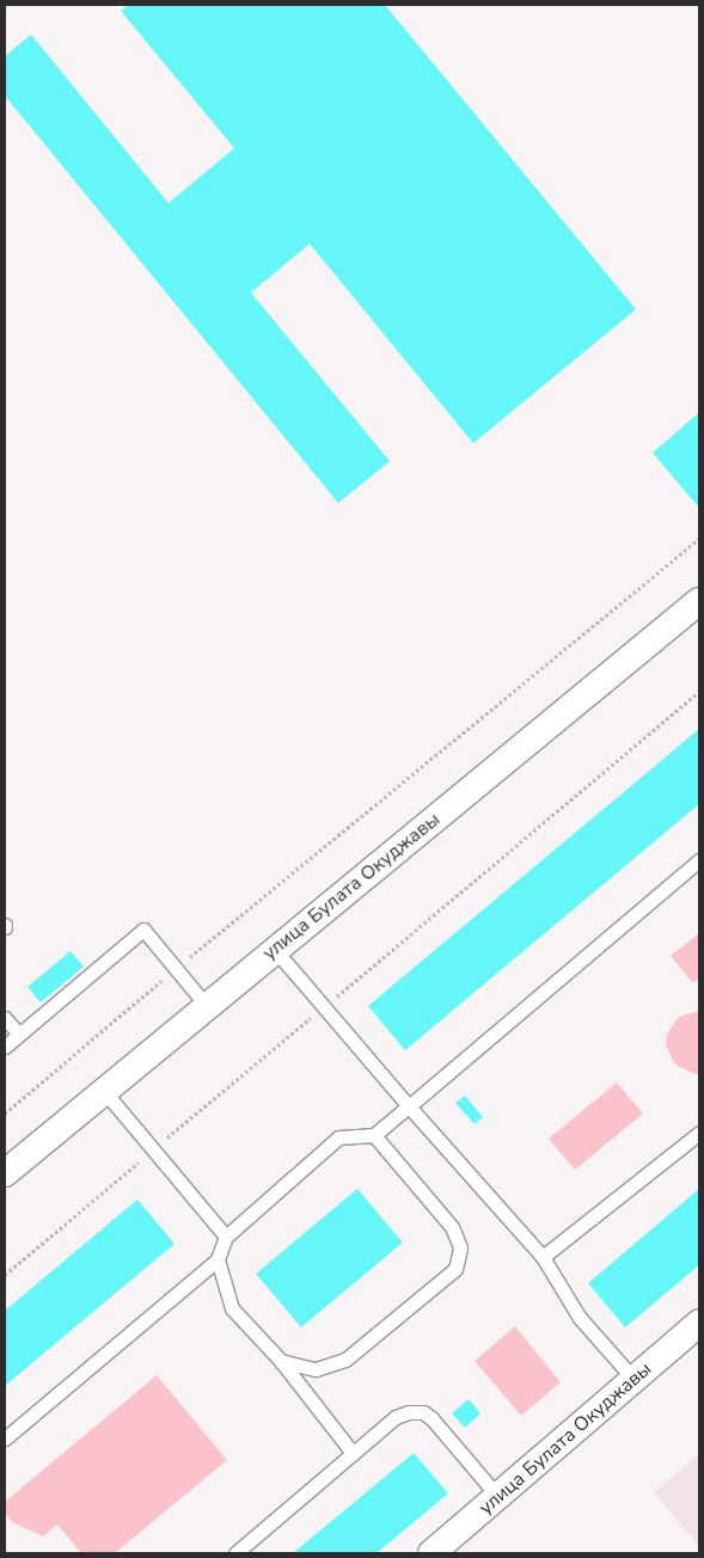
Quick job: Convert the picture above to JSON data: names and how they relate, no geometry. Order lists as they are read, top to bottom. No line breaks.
{"streets":{"street":["улица Булата Окуджавы"]}}
